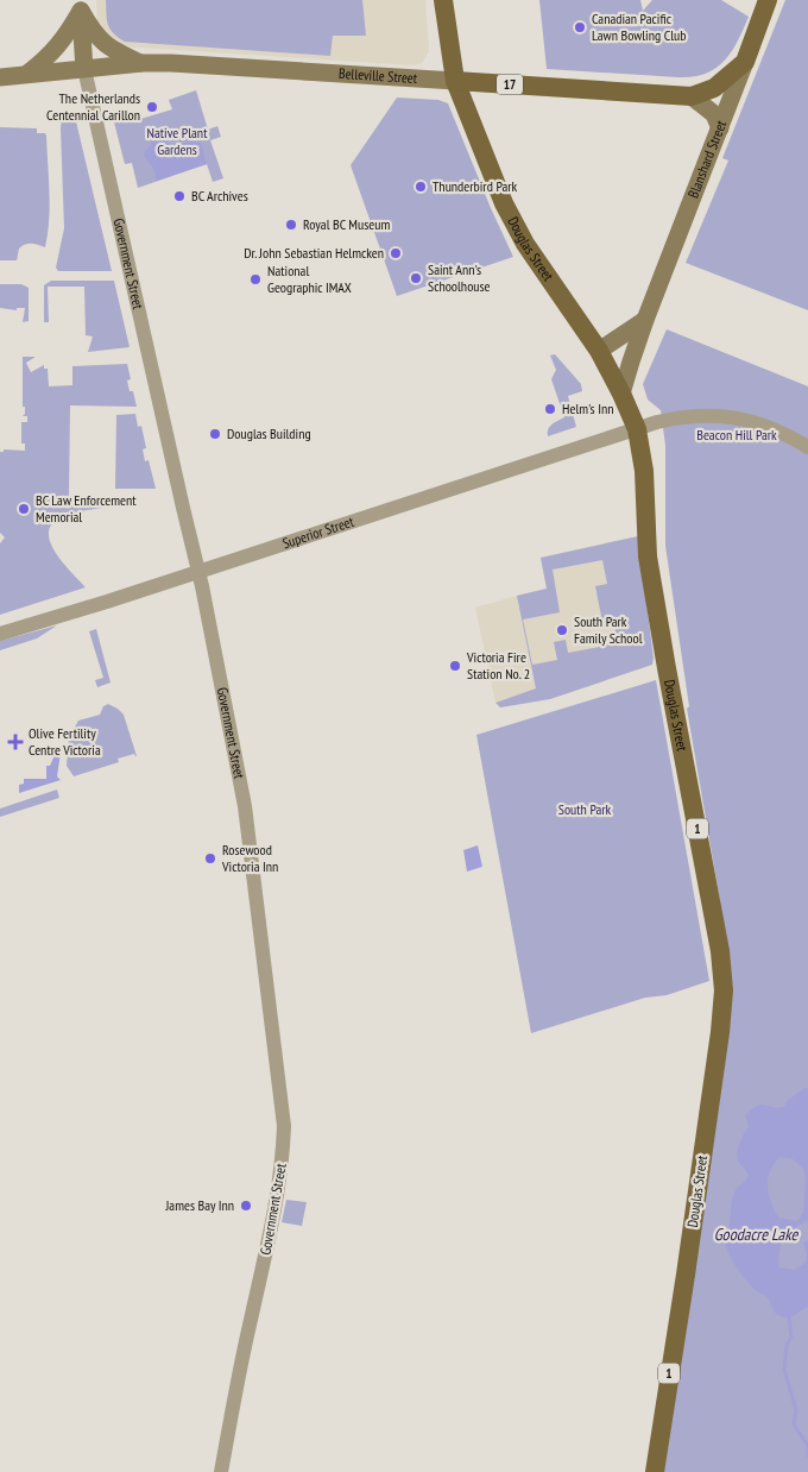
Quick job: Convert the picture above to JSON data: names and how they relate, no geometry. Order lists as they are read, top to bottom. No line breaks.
{"streets":{"main road":["Belleville Street","17","Blanshard Street","Douglas Street","Government Street","1"],"street":["Superior Street"]},"crossings":[["Belleville Street","Blanshard Street"],["Belleville Street","Douglas Street"],["Belleville Street","Government Street"],["Blanshard Street","Douglas Street"],["Douglas Street","Superior Street"],["Government Street","Superior Street"]],"water":["Goodacre Lake"],"parks":["Native Plant Gardens","Beacon Hill Park","South Park"],"places":{"other":["Canadian Pacific Lawn Bowling Club","The Netherlands Centennial Carillon","Thunderbird Park","BC Archives","Royal BC Museum","Dr. John Sebastian Helmcken","Saint Ann's Schoolhouse","National Geographic IMAX","Helm's Inn","Douglas Building","BC Law Enforcement Memorial","South Park Family School","Victoria Fire Station No. 2","Rosewood Victoria Inn","James Bay Inn"],"health":["Olive Fertility Centre Victoria"]}}
